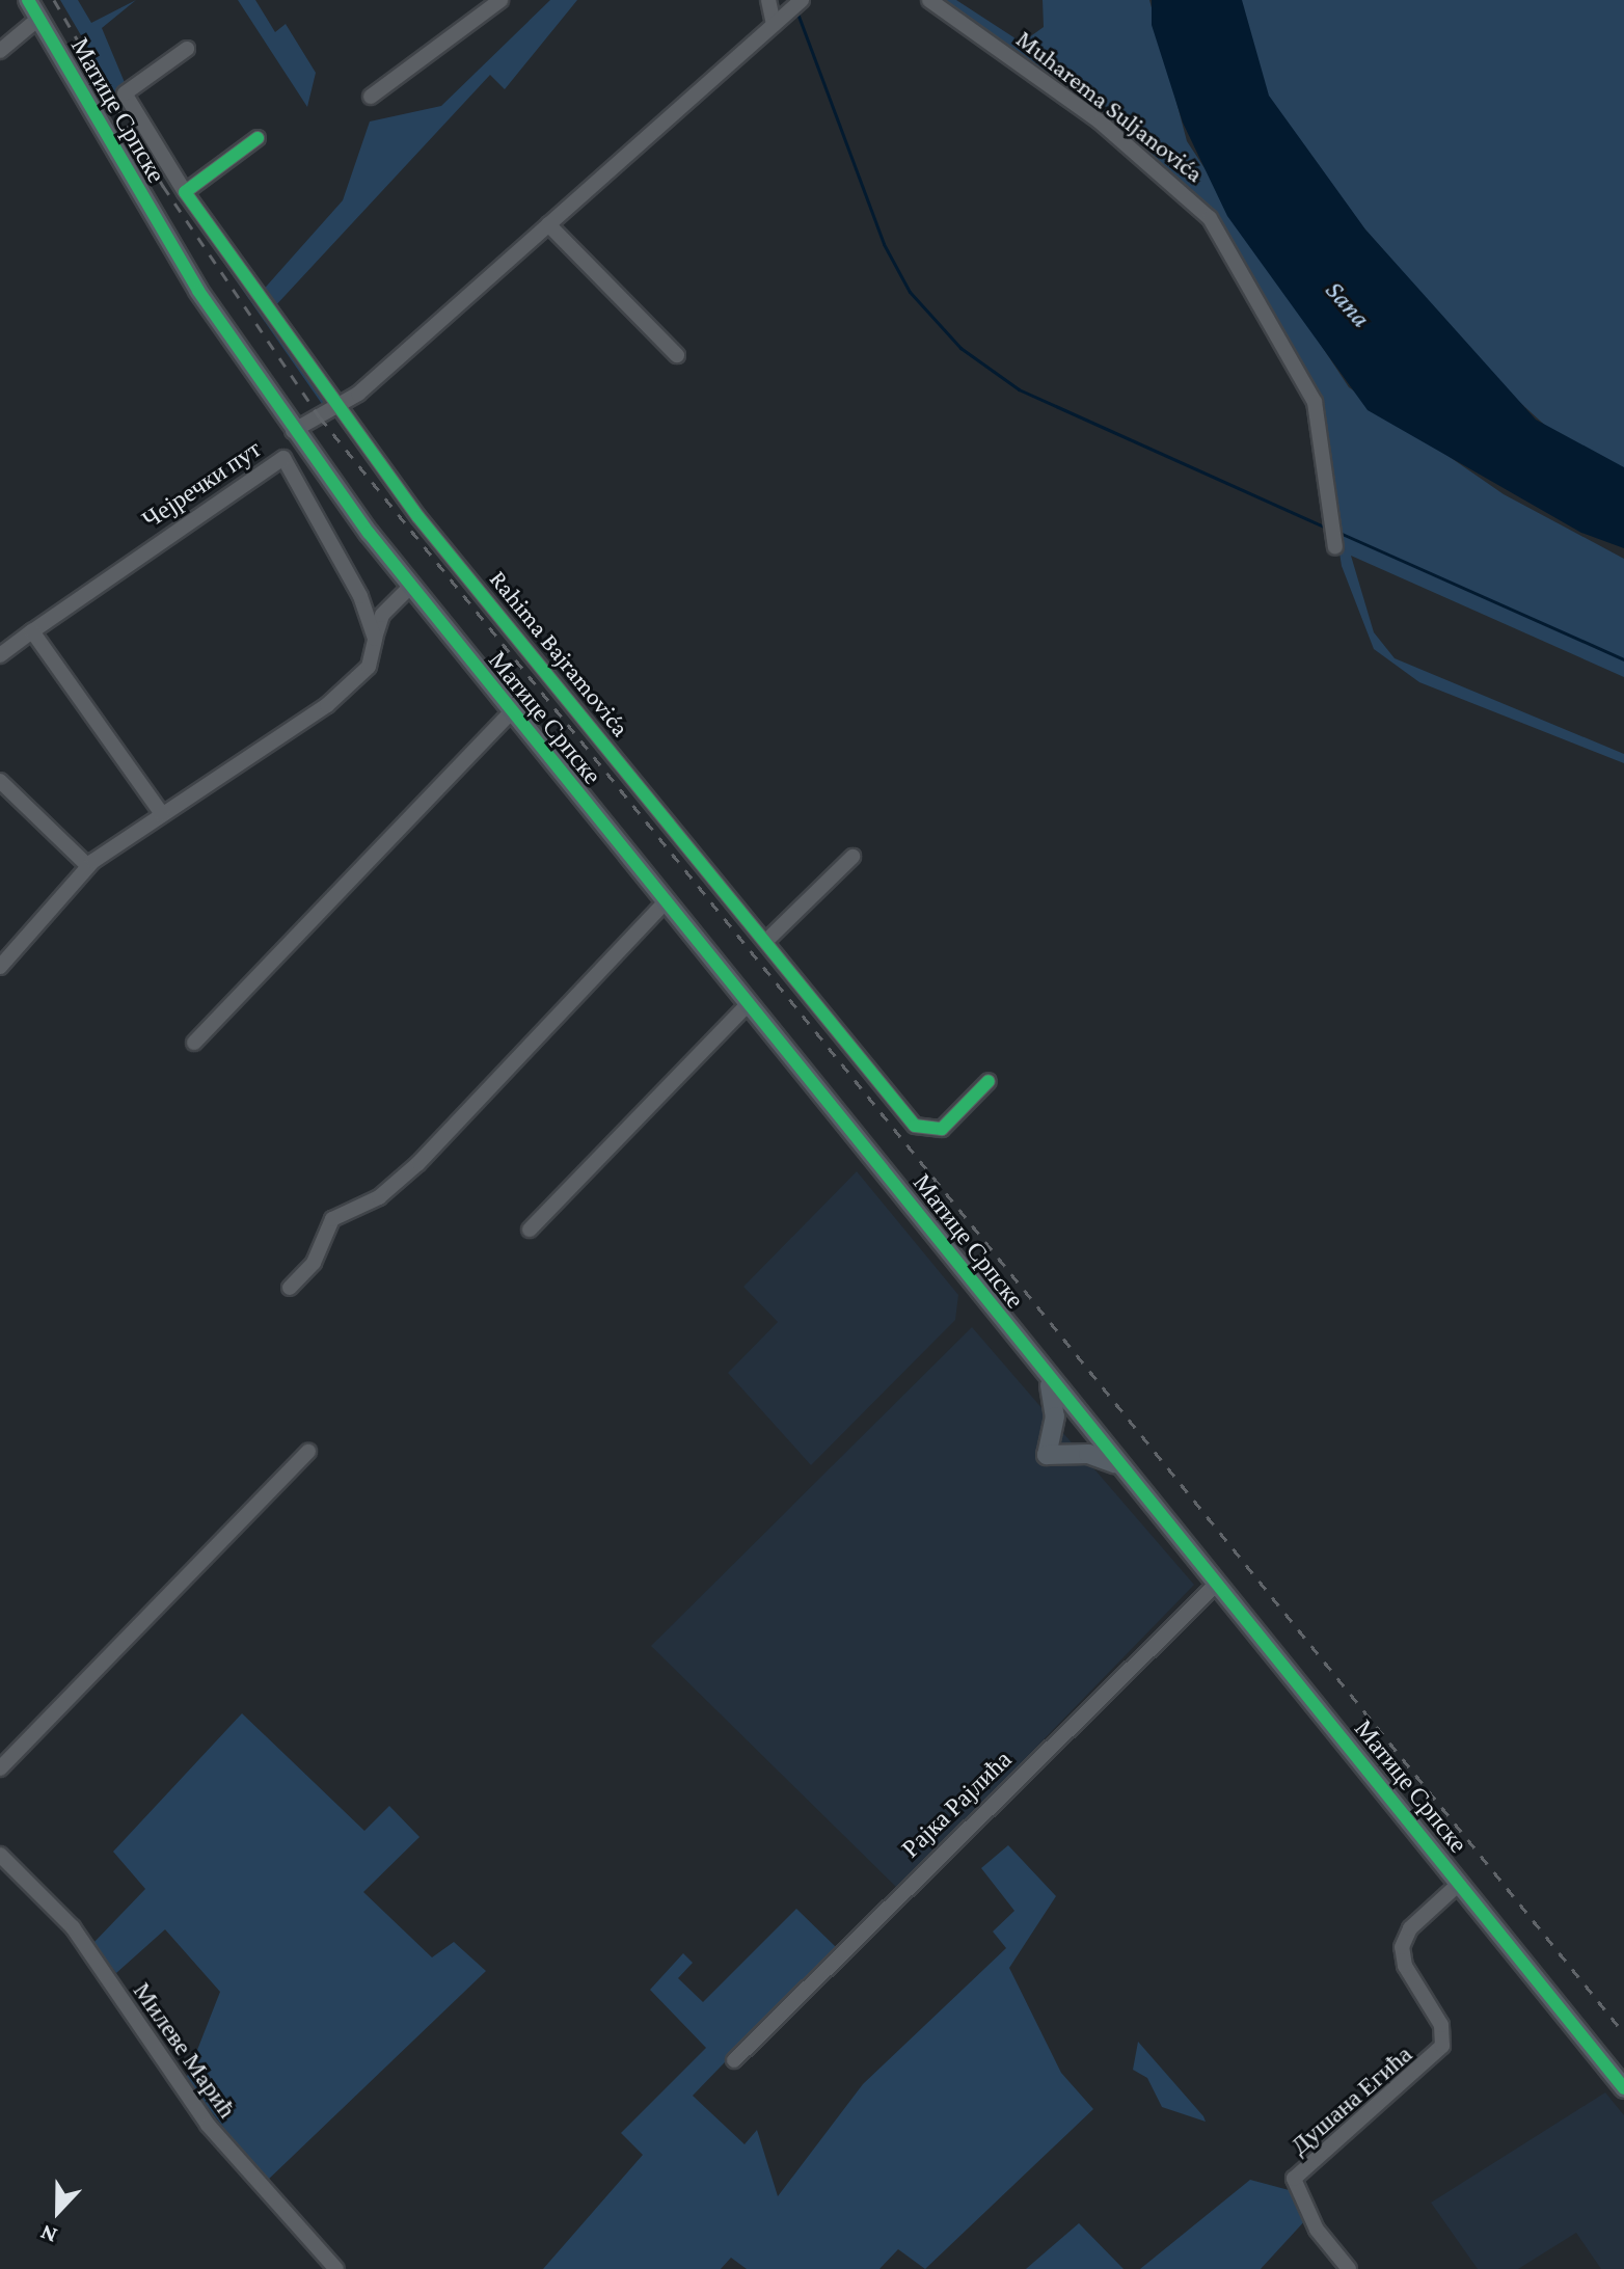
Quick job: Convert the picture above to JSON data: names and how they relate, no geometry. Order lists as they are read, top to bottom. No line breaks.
{"streets":{"main road":["Матице Српске"],"street":["Muharema Suljanovića","Чејречки пут","Rahima Bajramovića","Рајка Рајлића","Милеве Мaрић","Душана Егића"]},"crossings":[["Матице Српске","Рајка Рајлића"],["Матице Српске","Душана Егића"]],"water":["Sana"],"north":"bottom"}
